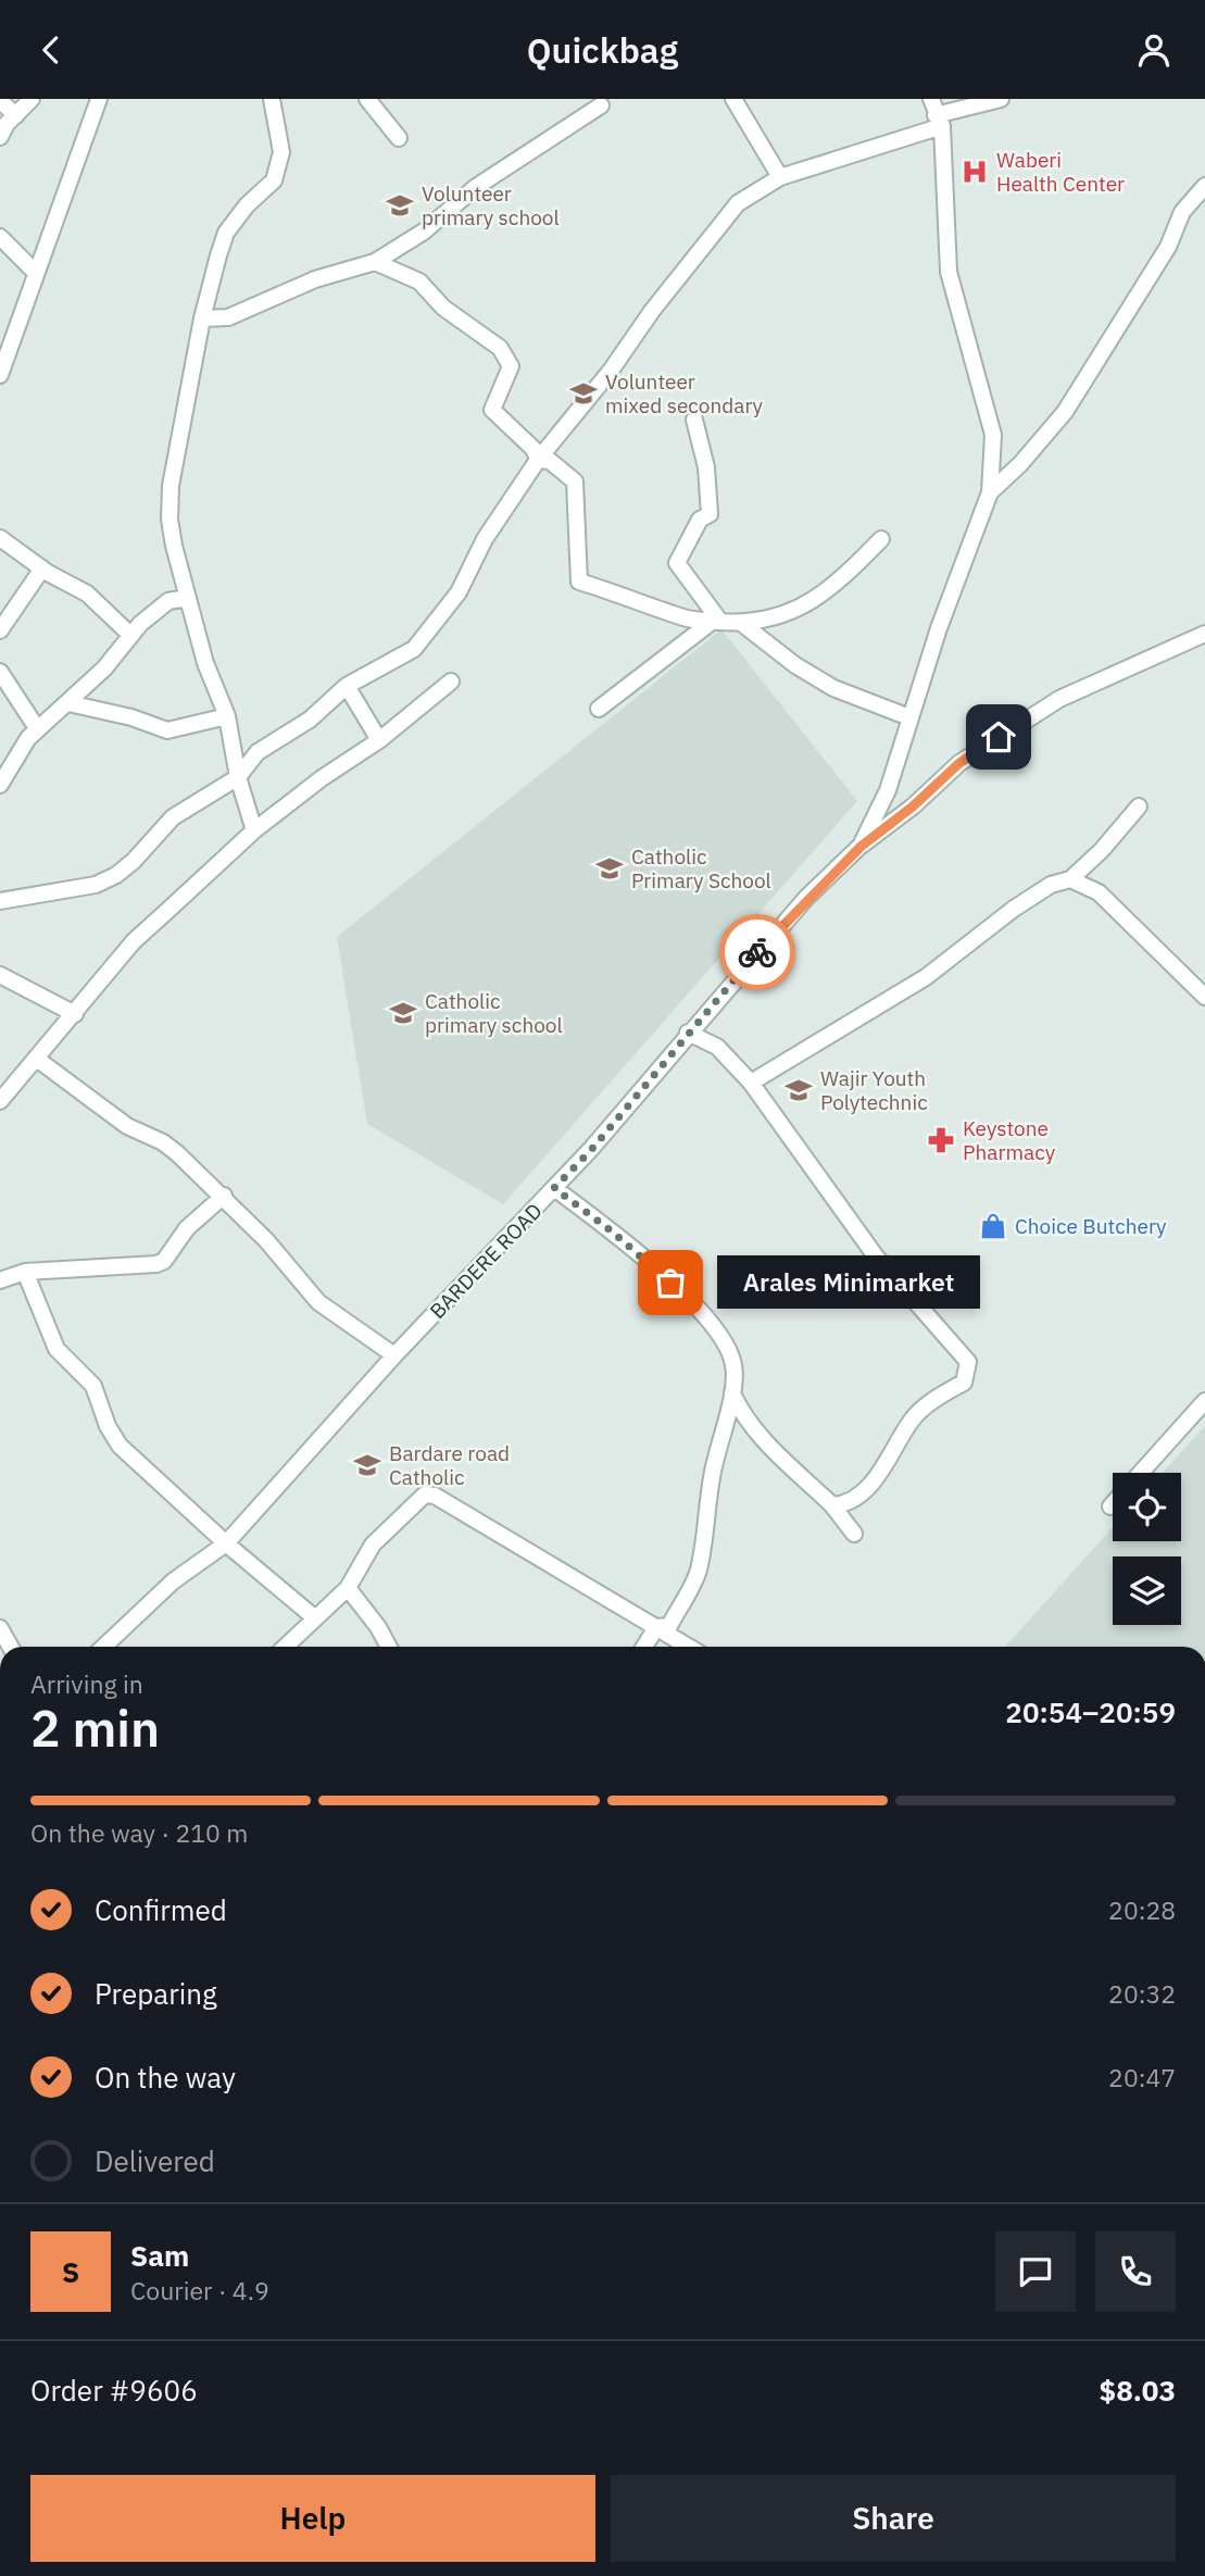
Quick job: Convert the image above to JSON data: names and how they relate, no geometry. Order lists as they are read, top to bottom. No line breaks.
{"streets":{"street":["BARDERE ROAD"]},"places":{"hospital":["Waberi Health Center"],"school or university":["Volunteer primary school","Volunteer mixed secondary","Catholic Primary School","Catholic primary school","Wajir Youth Polytechnic","Bardare road Catholic"],"pharmacy":["Keystone Pharmacy"],"shop":["Choice Butchery"],"other":["Arales Minimarket"]},"page":{"header":"Quickbag","bubble":"Arales Minimarket","heading":["2 min","Arriving in","20:54–20:59"],"panel":["Sam","Courier · 4.9","Order #9606","$8.03"],"bar":"On the way · 210 m","list":[["Confirmed","20:28"],["Preparing","20:32"],["On the way","20:47"],"Delivered"],"round":"S","buttons":["Help","Share"]}}
